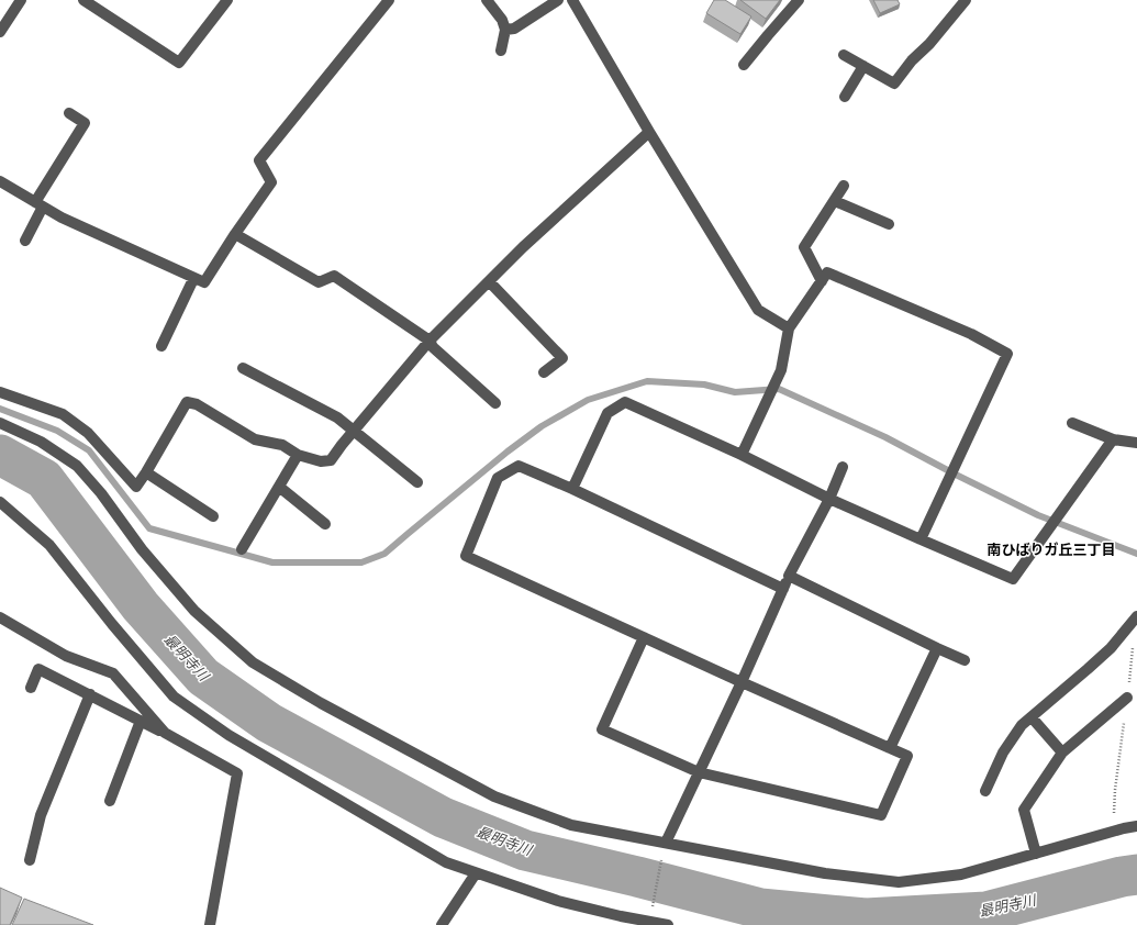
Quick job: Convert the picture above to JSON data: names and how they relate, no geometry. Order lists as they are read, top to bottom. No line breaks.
{"districts":["南ひばりガ丘三丁目"],"water":["最明寺川"]}
